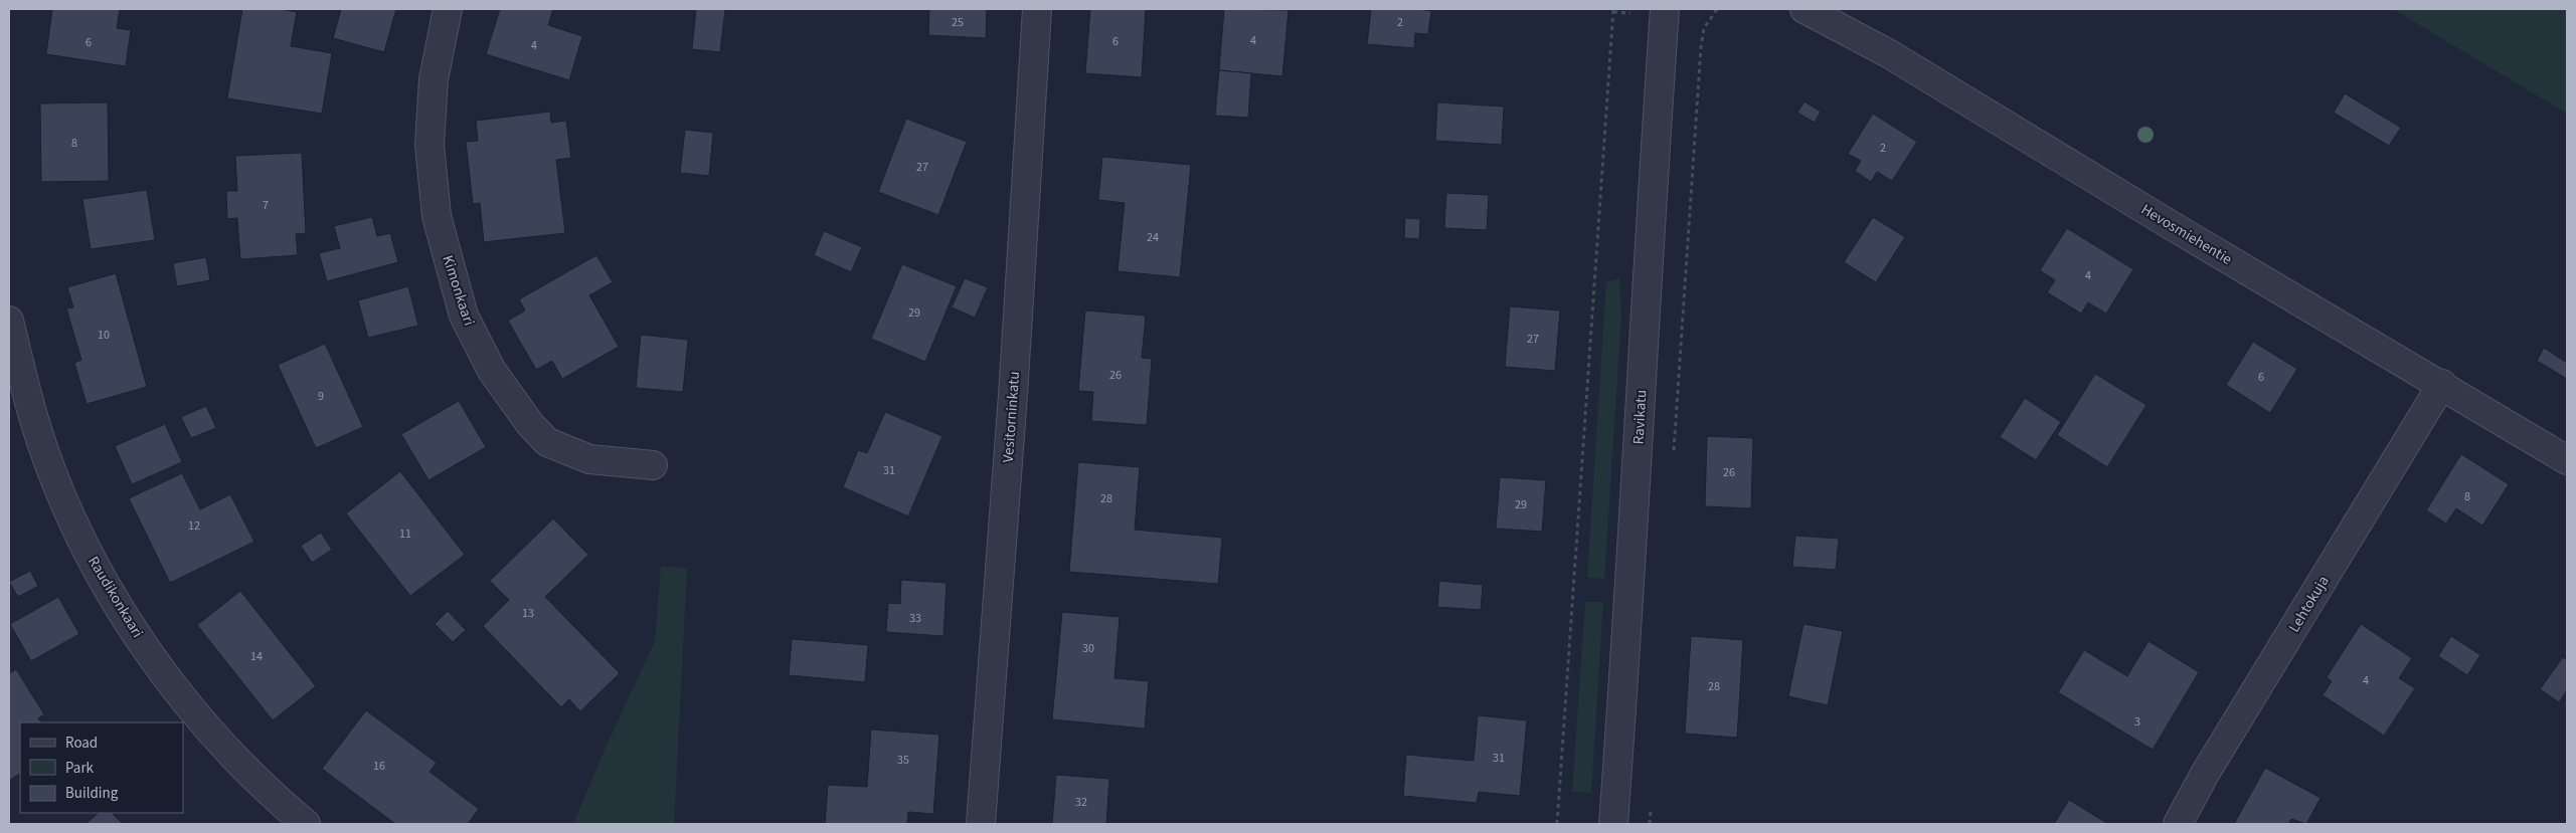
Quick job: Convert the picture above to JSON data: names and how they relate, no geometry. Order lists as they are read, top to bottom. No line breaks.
{"streets":{"street":["Hevosmiehentie","Kimonkaari","Vesitorninkatu","Ravikatu","Raudikonkaari","Lehtokuja"]},"crossings":[["Hevosmiehentie","Lehtokuja"]],"house_numbers":["25","2","4","6","6","4","8","2","27","7","24","4","29","10","27","26","6","9","31","26","8","28","29","12","11","13","33","30","14","4","28","3","31","35","16","32"],"legend":["Road","Park","Building"]}
